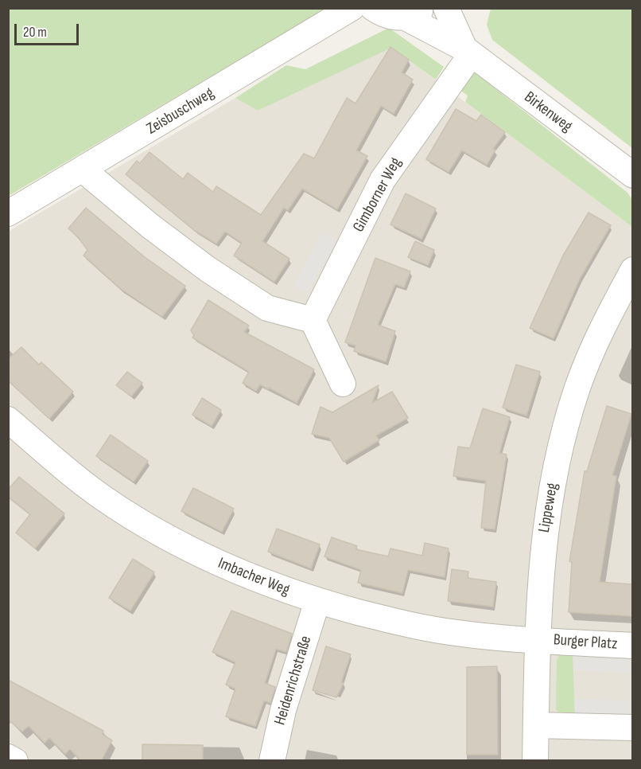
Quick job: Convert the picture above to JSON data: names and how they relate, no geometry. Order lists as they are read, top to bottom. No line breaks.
{"streets":{"street":["Zeisbuschweg","Birkenweg","Gimborner Weg","Lippeweg","Imbacher Weg","Burger Platz","Heidenrichstraße"]},"crossings":[["Birkenweg","Gimborner Weg"],["Lippeweg","Imbacher Weg"],["Lippeweg","Burger Platz"],["Imbacher Weg","Burger Platz"],["Imbacher Weg","Heidenrichstraße"]],"scale_bar":"20 m"}
